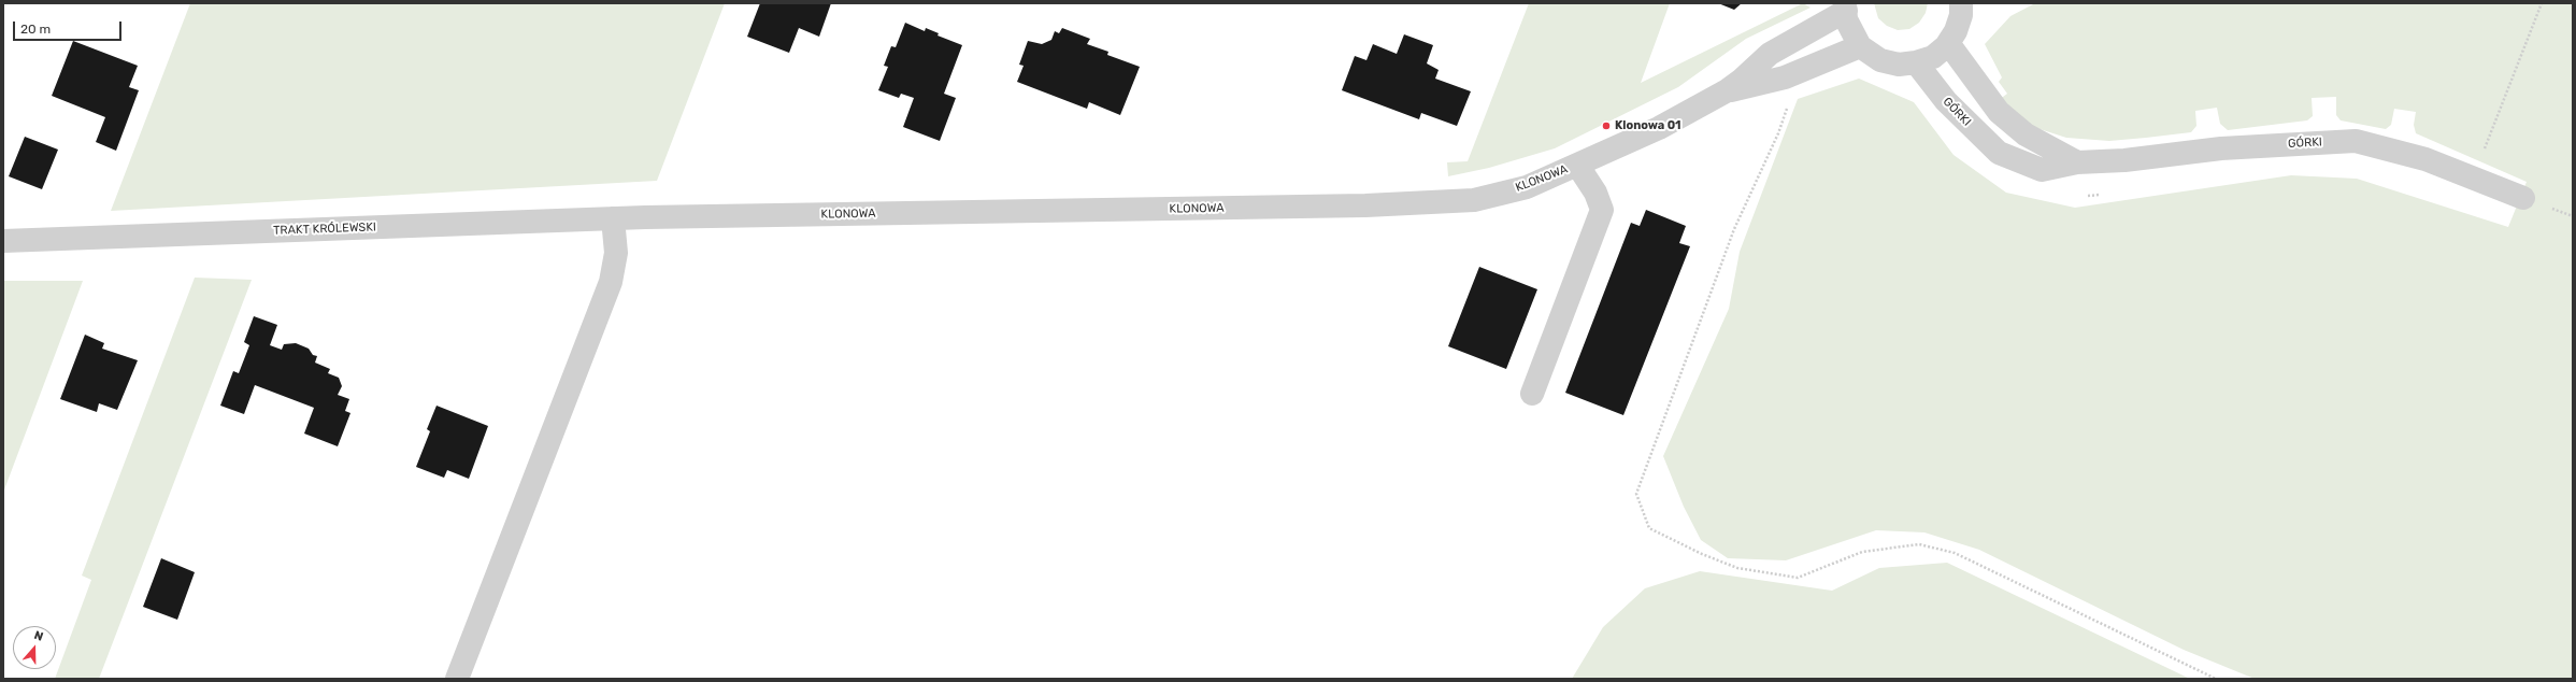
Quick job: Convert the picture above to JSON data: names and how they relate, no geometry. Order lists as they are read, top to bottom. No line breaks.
{"streets":{"street":["GÓRKI","KLONOWA","TRAKT KRÓLEWSKI"]},"crossings":[["KLONOWA","TRAKT KRÓLEWSKI"]],"places":["Klonowa 01"],"scale_bar":"20 m","north":"top"}
